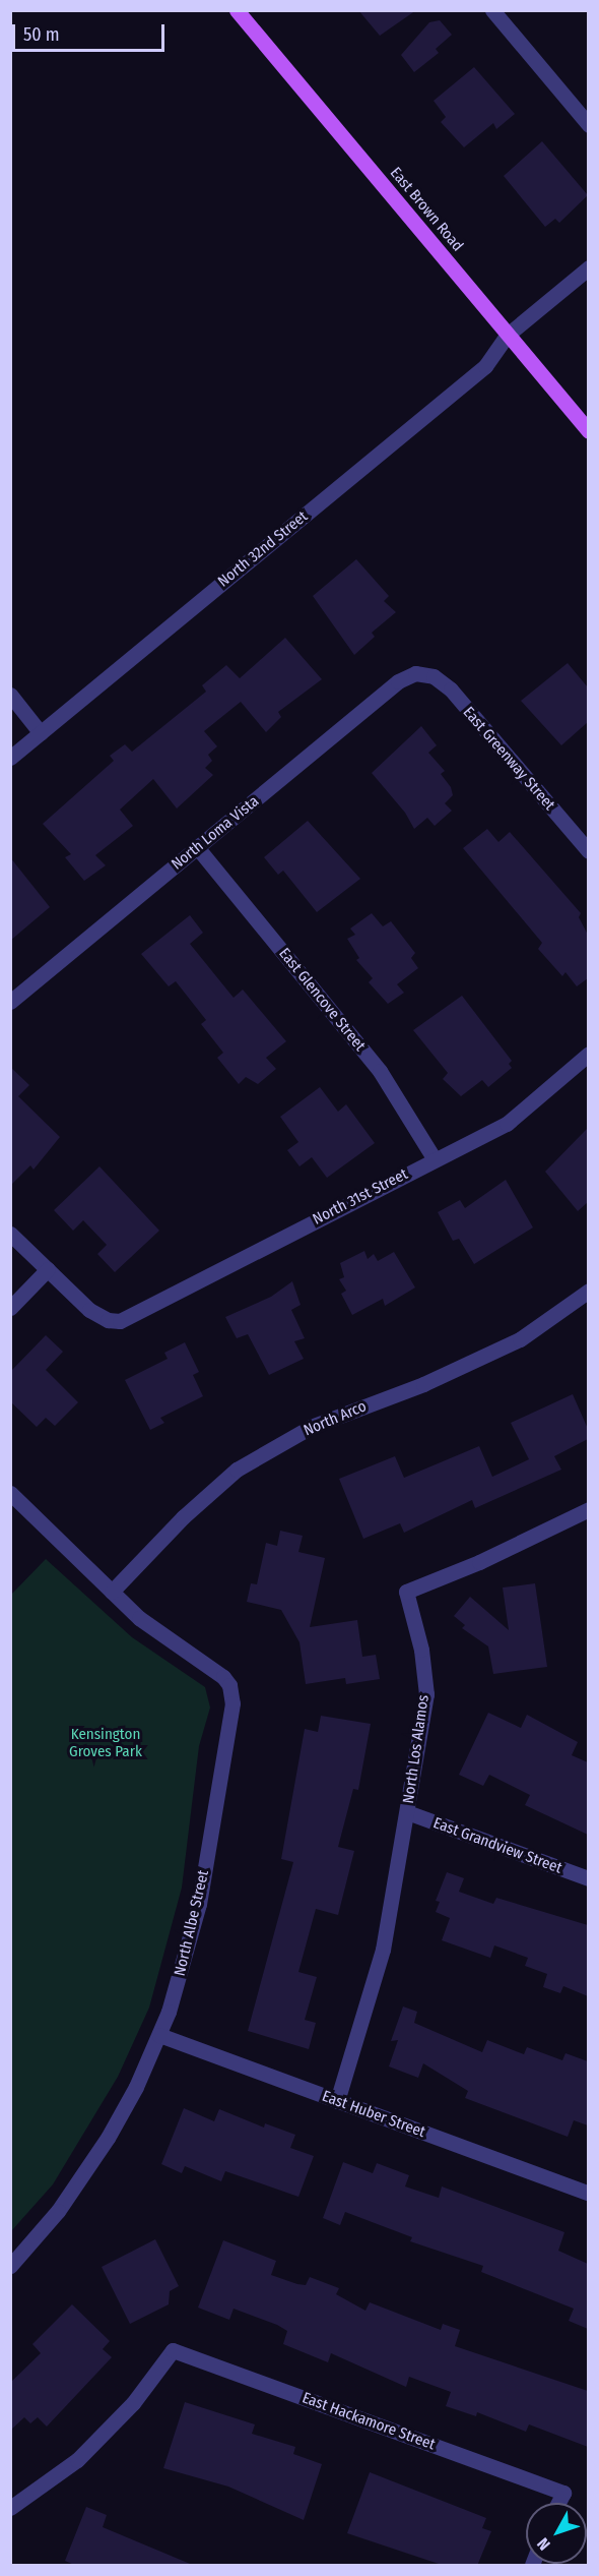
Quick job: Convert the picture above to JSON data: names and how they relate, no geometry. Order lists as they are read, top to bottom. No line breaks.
{"streets":{"main road":["East Brown Road"],"street":["North 32nd Street","East Greenway Street","North Loma Vista","East Glencove Street","North 31st Street","North Arco","North Los Alamos","East Grandview Street","North Albe Street","East Huber Street","East Hackamore Street"]},"crossings":[["East Brown Road","North 32nd Street"],["East Greenway Street","North Loma Vista"],["North Loma Vista","East Glencove Street"],["East Glencove Street","North 31st Street"],["North Arco","North Albe Street"],["North Los Alamos","East Grandview Street"],["North Los Alamos","East Huber Street"],["North Albe Street","East Huber Street"]],"parks":["Kensington Groves Park"],"scale_bar":"50 m","north":"bottom left"}
